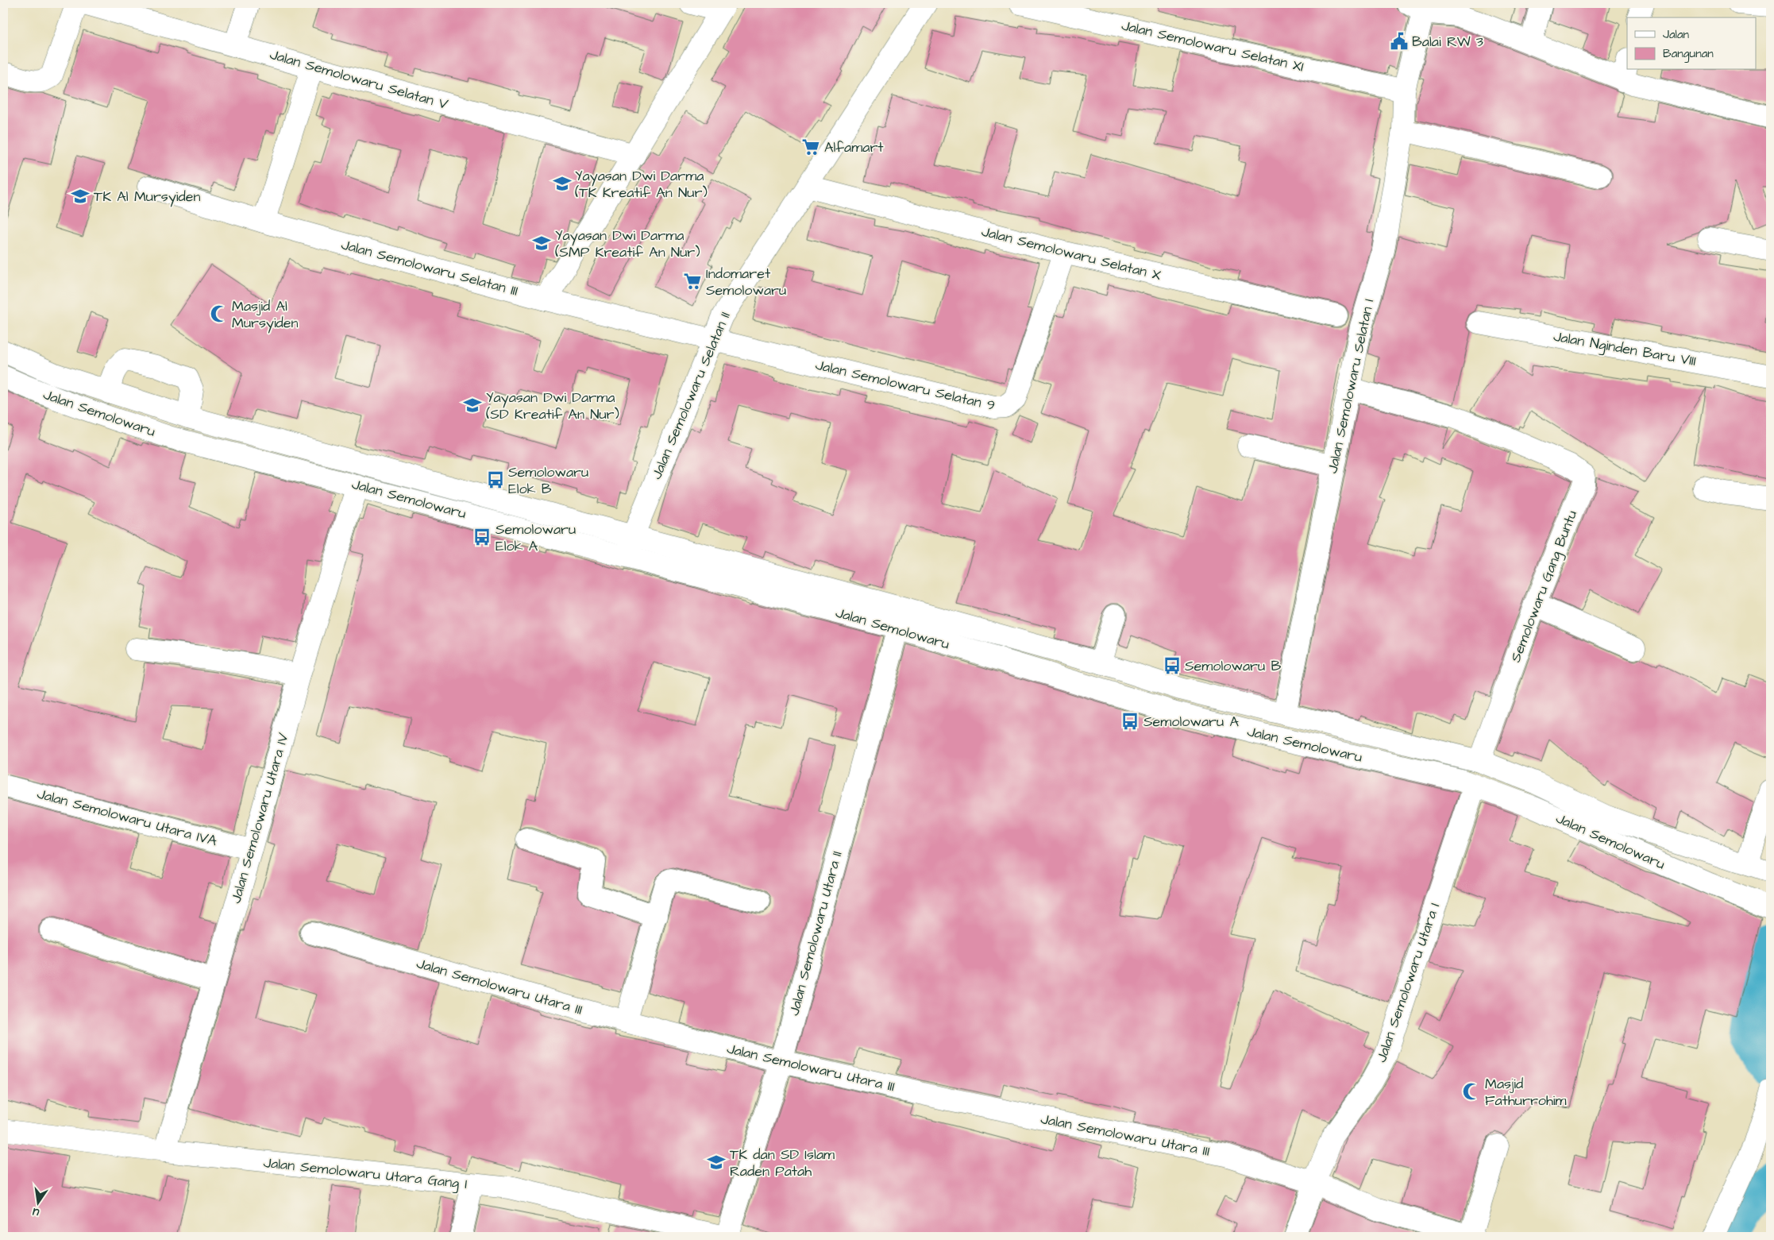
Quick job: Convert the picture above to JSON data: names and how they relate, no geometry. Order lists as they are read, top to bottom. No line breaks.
{"streets":{"street":["Jalan Semolowaru Selatan XI","Jalan Semolowaru Selatan V","Jalan Semolowaru Selatan X","Jalan Semolowaru Selatan III","Jalan Nginden Baru VIII","Jalan Semolowaru Selatan 9","Jalan Semolowaru Selatan I","Jalan Semolowaru Selatan II","Jalan Semolowaru","Semolowaru Gang Buntu","Jalan Semolowaru Utara IVA","Jalan Semolowaru Utara IV","Jalan Semolowaru Utara II","Jalan Semolowaru Utara I","Jalan Semolowaru Utara III","Jalan Semolowaru Utara Gang I"]},"crossings":[["Jalan Semolowaru Selatan XI","Jalan Semolowaru Selatan I"],["Jalan Semolowaru Selatan X","Jalan Semolowaru Selatan 9"],["Jalan Semolowaru Selatan X","Jalan Semolowaru Selatan II"],["Jalan Semolowaru Selatan III","Jalan Semolowaru Selatan 9"],["Jalan Semolowaru Selatan III","Jalan Semolowaru Selatan II"],["Jalan Semolowaru Selatan 9","Jalan Semolowaru Selatan II"],["Jalan Semolowaru Selatan I","Jalan Semolowaru"],["Jalan Semolowaru Selatan I","Semolowaru Gang Buntu"],["Jalan Semolowaru Selatan II","Jalan Semolowaru"],["Jalan Semolowaru","Semolowaru Gang Buntu"],["Jalan Semolowaru","Jalan Semolowaru Utara IV"],["Jalan Semolowaru","Jalan Semolowaru Utara II"],["Jalan Semolowaru","Jalan Semolowaru Utara I"],["Jalan Semolowaru Utara IVA","Jalan Semolowaru Utara IV"],["Jalan Semolowaru Utara IV","Jalan Semolowaru Utara Gang I"],["Jalan Semolowaru Utara II","Jalan Semolowaru Utara III"],["Jalan Semolowaru Utara I","Jalan Semolowaru Utara III"]],"places":{"public building":["Balai RW 3"],"supermarket":["Alfamart","Indomaret Semolowaru"],"school or university":["Yayasan Dwi Darma (TK Kreatif An Nur)","TK Al Mursyiden","Yayasan Dwi Darma (SMP Kreatif An Nur)","Yayasan Dwi Darma (SD Kreatif An Nur)","TK dan SD Islam Raden Patah"],"mosque":["Masjid Al Mursyiden","Masjid Fathurrohim"],"bus stop":["Semolowaru Elok B","Semolowaru Elok A","Semolowaru B","Semolowaru A"]},"legend":["Jalan","Bangunan"],"north":"bottom"}
